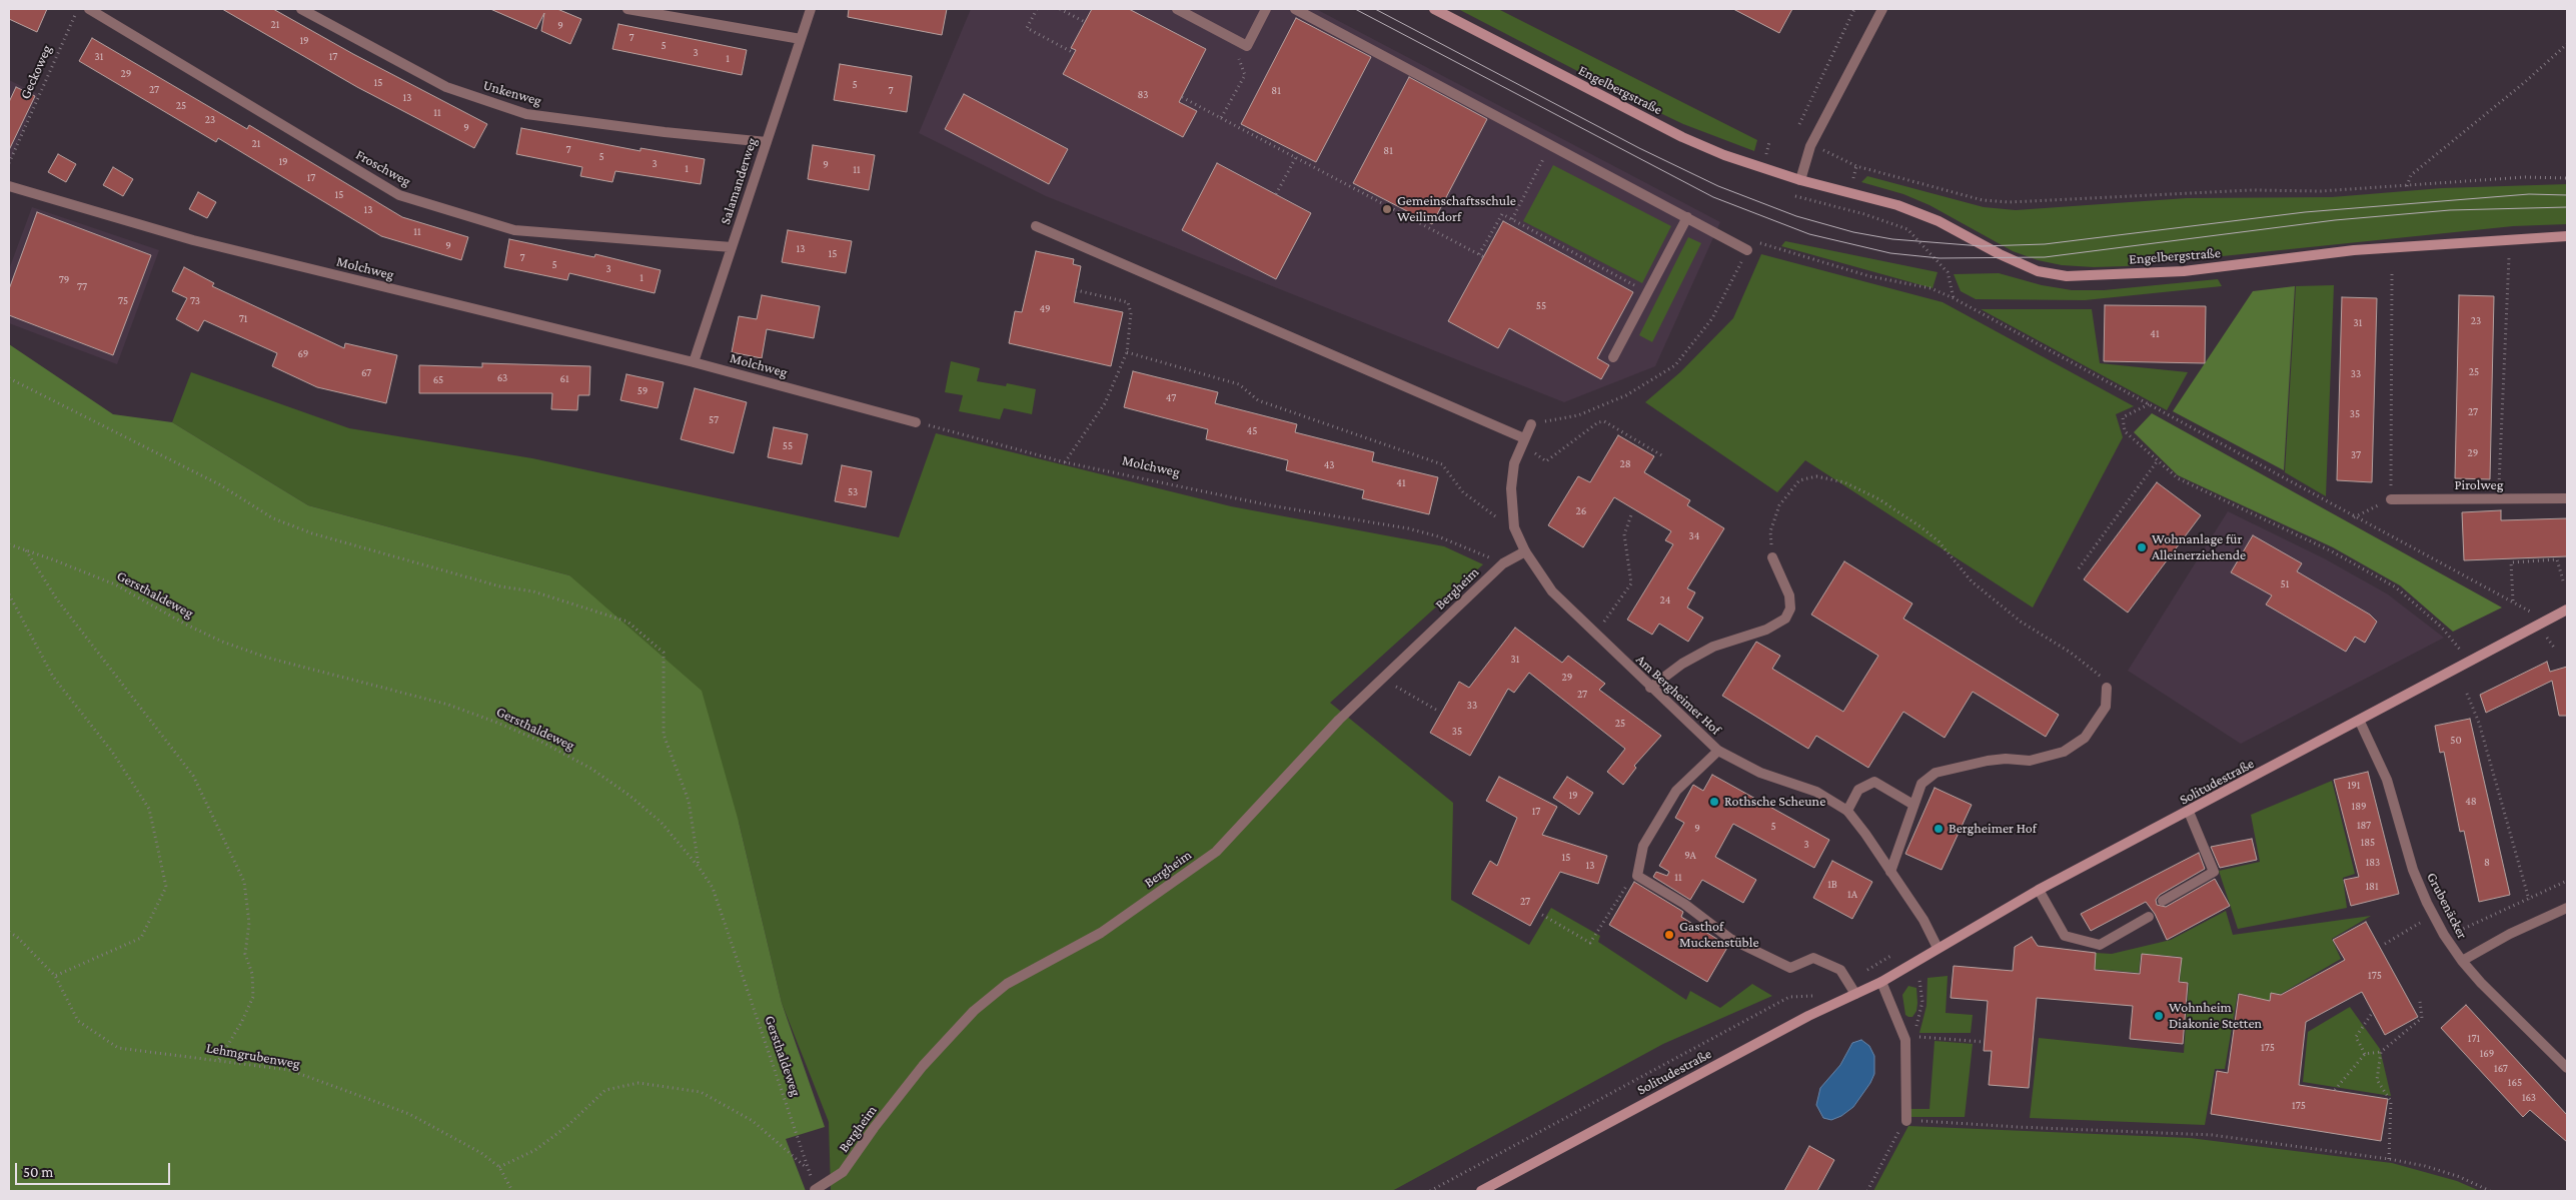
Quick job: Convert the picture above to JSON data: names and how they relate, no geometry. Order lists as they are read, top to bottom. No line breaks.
{"streets":{"street":["Engelbergstraße","Unkenweg","Froschweg","Salamanderweg","Molchweg","Pirolweg","Bergheim","Am Bergheimer Hof","Solitudestraße","Grubenäcker"],"path":["Geckoweg","Gersthaldeweg","Lehmgrubenweg"]},"crossings":[["Unkenweg","Salamanderweg"],["Froschweg","Salamanderweg"],["Salamanderweg","Molchweg"],["Molchweg","Bergheim"],["Bergheim","Gersthaldeweg"],["Bergheim","Am Bergheimer Hof"],["Am Bergheimer Hof","Solitudestraße"],["Solitudestraße","Grubenäcker"]],"places":["Gemeinschaftsschule Weilimdorf","Wohnanlage für Alleinerziehende","Rothsche Scheune","Bergheimer Hof","Gasthof Muckenstüble","Wohnheim Diakonie Stetten"],"house_numbers":["21","9","7","19","5","3","31","17","1","29","15","5","27","7","81","83","13","25","11","23","9","21","7","81","5","19","3","9","1","11","17","15","13","11","9","13","15","7","5","3","1","79","77","75","73","55","49","71","23","31","41","69","25","67","33","63","61","65","59","47","27","35","57","45","55","29","37","28","43","41","53","26","34","51","24","31","29","27","33","25","35","50","191","19","48","189","17","187","5","9","185","3","9A","15","183","8","13","11","1B","181","1A","27","175","171","175","169","167","165","163","175"],"scale_bar":"50 m"}
